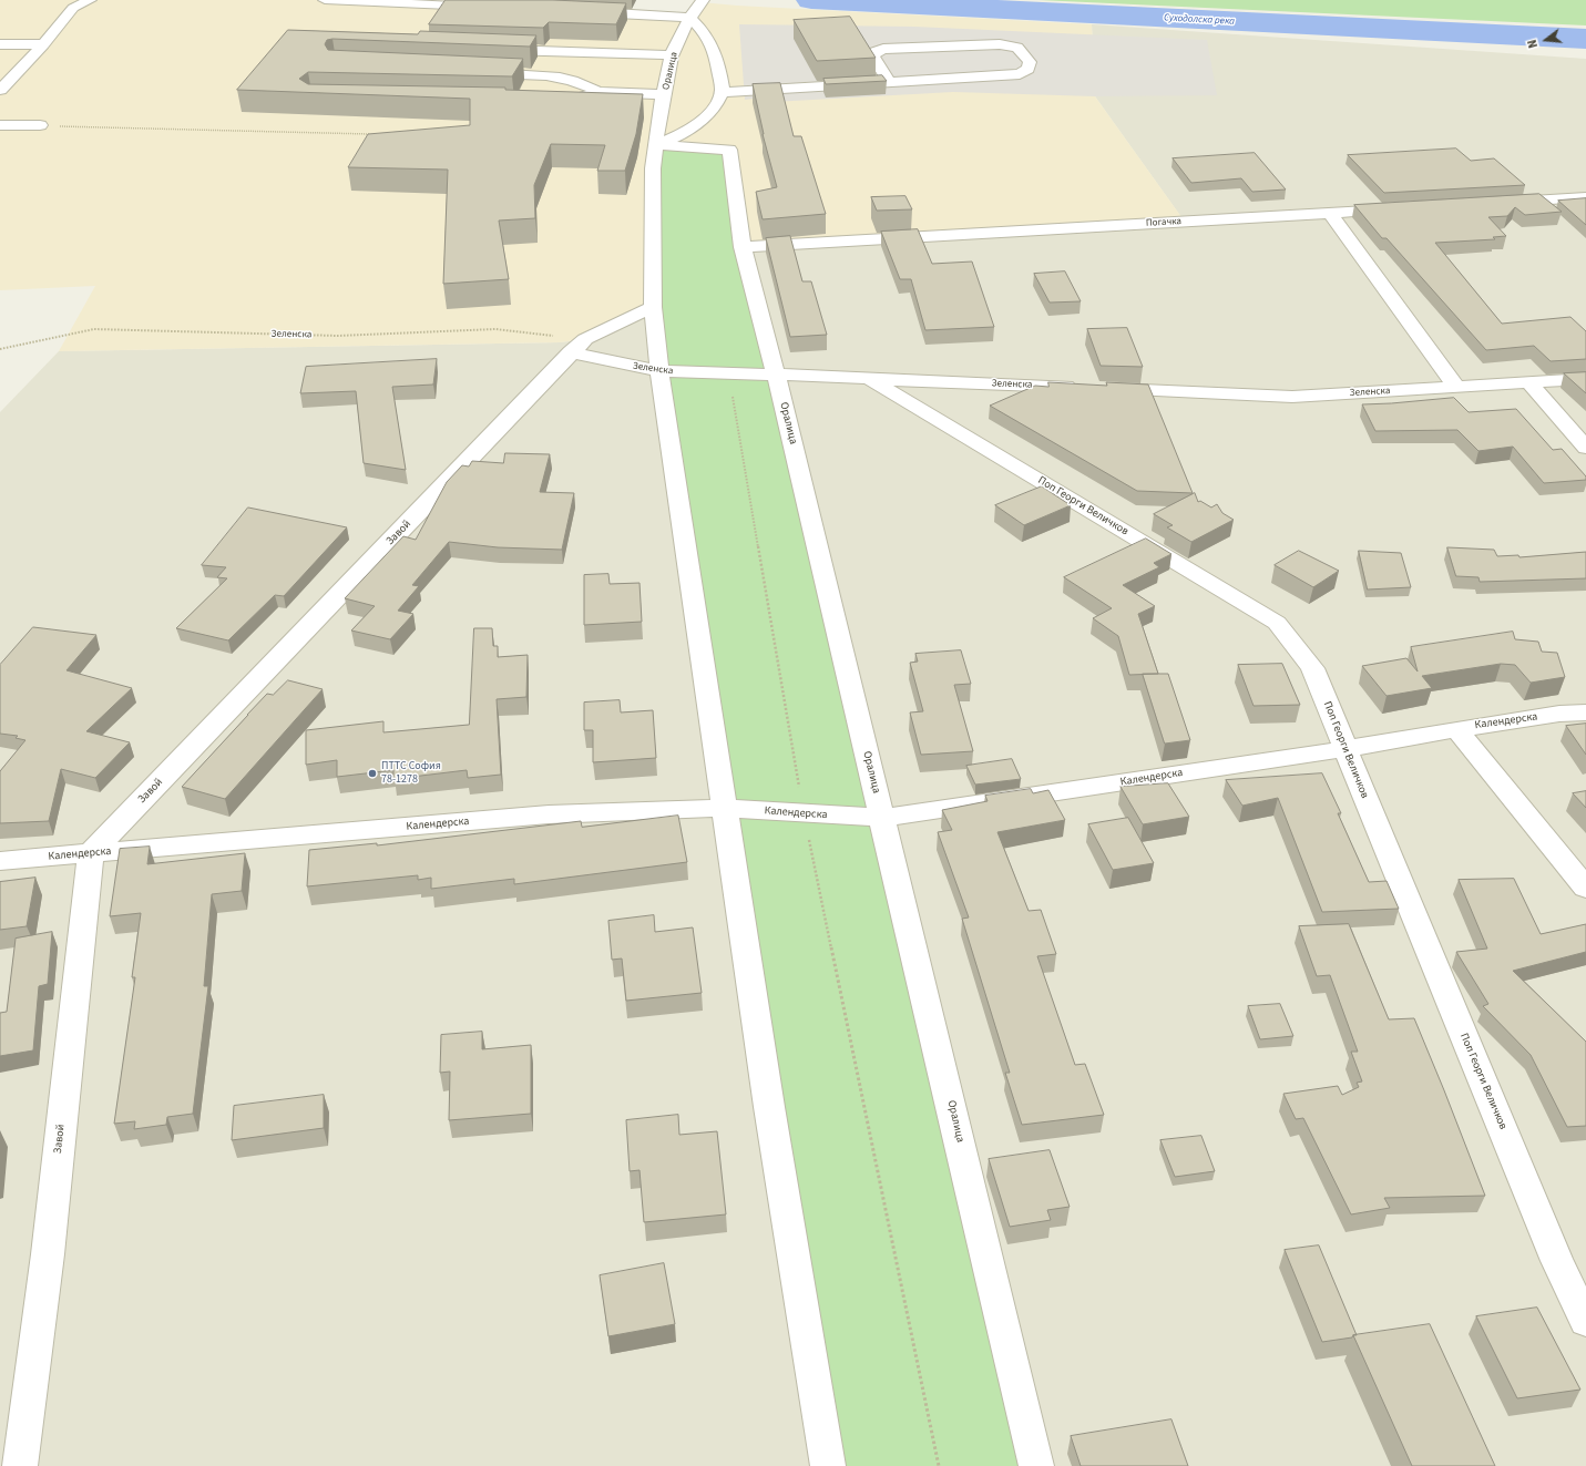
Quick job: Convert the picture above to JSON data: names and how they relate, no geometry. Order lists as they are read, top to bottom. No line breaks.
{"streets":{"street":["Оралица","Погачка","Зеленска","Поп Георги Величков","Завой","Календерска"]},"crossings":[["Оралица","Погачка"],["Оралица","Зеленска"],["Оралица","Завой"],["Оралица","Календерска"],["Зеленска","Поп Георги Величков"],["Зеленска","Завой"],["Поп Георги Величков","Календерска"],["Завой","Календерска"]],"water":["Суходолска река"],"places":["ПТТС София 78-1278"],"north":"left"}
